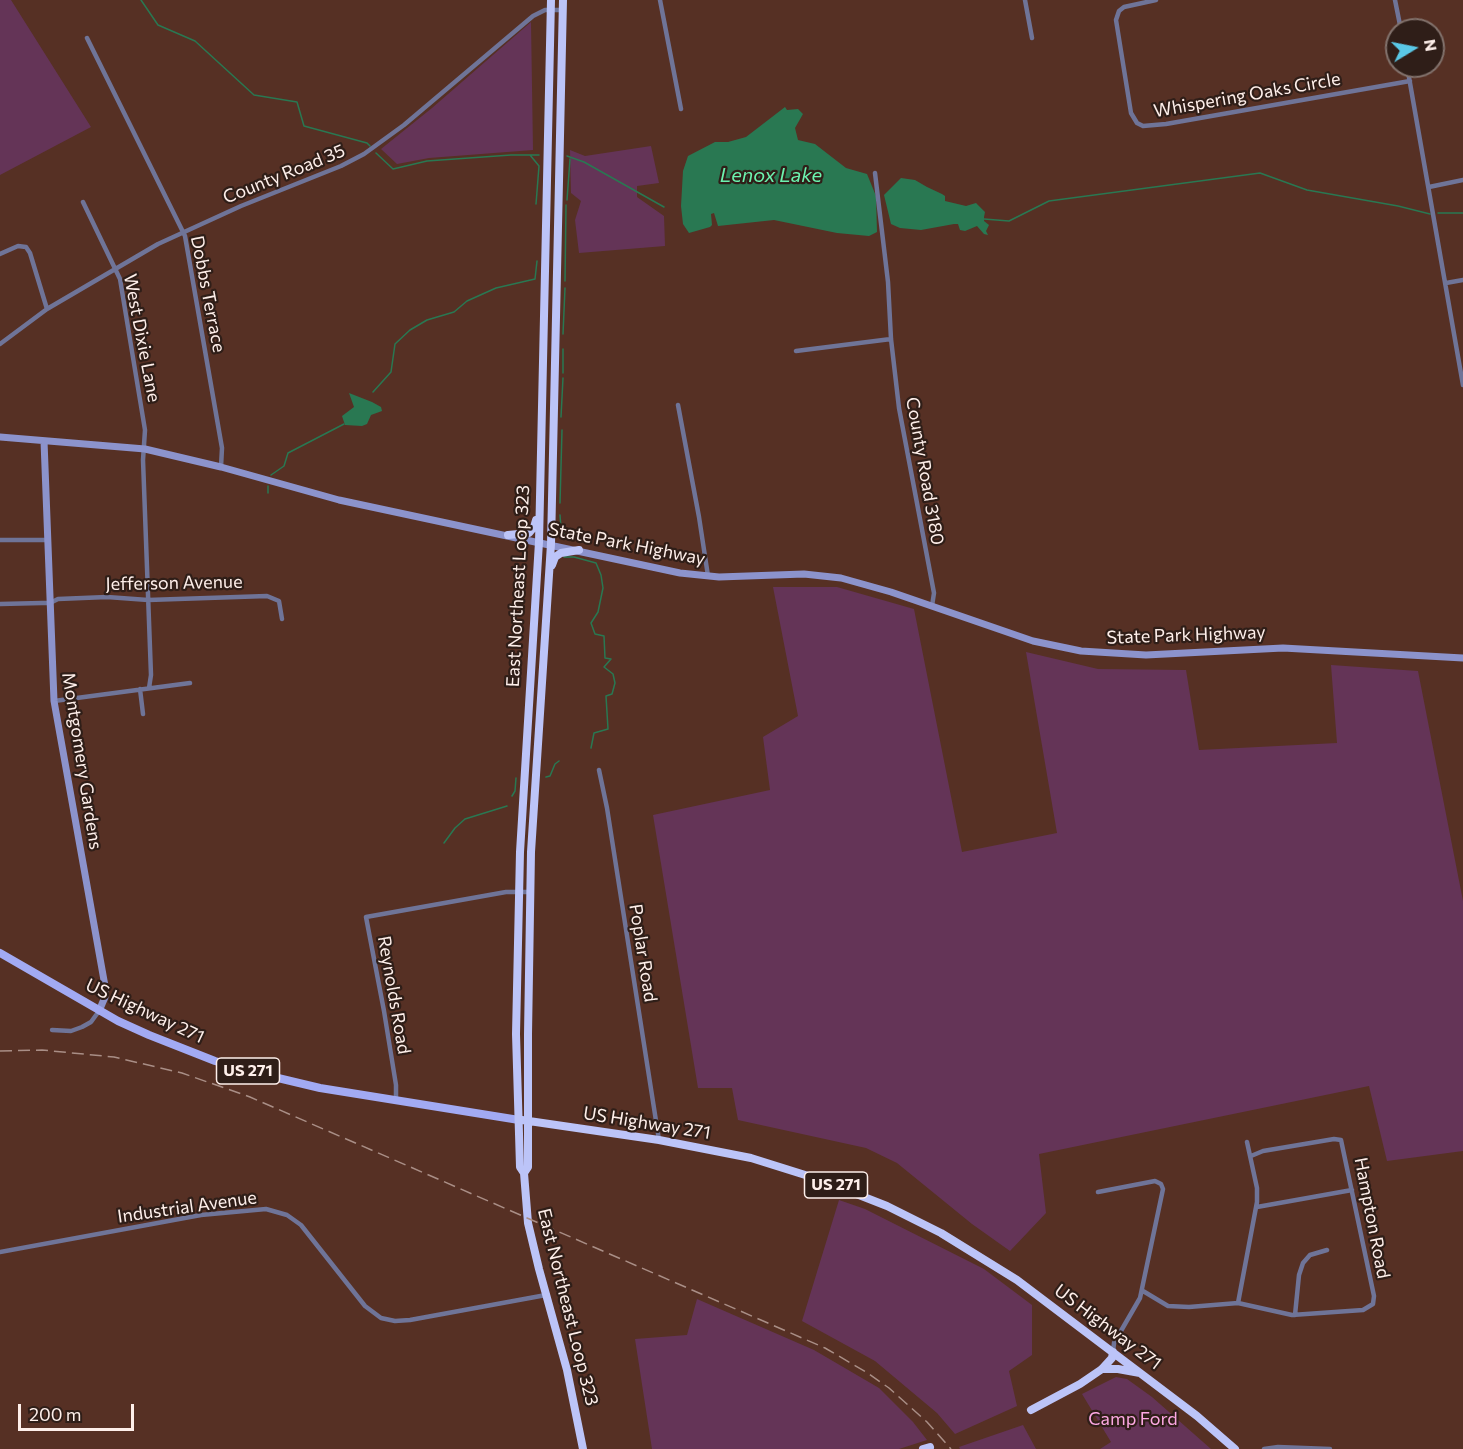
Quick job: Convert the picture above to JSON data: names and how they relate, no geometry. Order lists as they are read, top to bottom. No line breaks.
{"streets":{"highway":["East Northeast Loop 323","US Highway 271","US 271"],"main road":["State Park Highway","Montgomery Gardens"],"street":["Whispering Oaks Circle","County Road 35","Dobbs Terrace","West Dixie Lane","County Road 3180","Jefferson Avenue","Poplar Road","Reynolds Road","Industrial Avenue","Hampton Road"]},"crossings":[["County Road 35","Dobbs Terrace"],["County Road 35","West Dixie Lane"],["County Road 35","East Northeast Loop 323"],["Dobbs Terrace","State Park Highway"],["West Dixie Lane","State Park Highway"],["West Dixie Lane","Jefferson Avenue"],["County Road 3180","State Park Highway"],["State Park Highway","East Northeast Loop 323"],["State Park Highway","Montgomery Gardens"],["Jefferson Avenue","Montgomery Gardens"],["East Northeast Loop 323","Reynolds Road"],["East Northeast Loop 323","US Highway 271"],["East Northeast Loop 323","Industrial Avenue"],["Montgomery Gardens","US Highway 271"],["Poplar Road","US Highway 271"],["Reynolds Road","US Highway 271"]],"water":["Lenox Lake"],"parks":["Camp Ford"],"scale_bar":"200 m","north":"right"}
